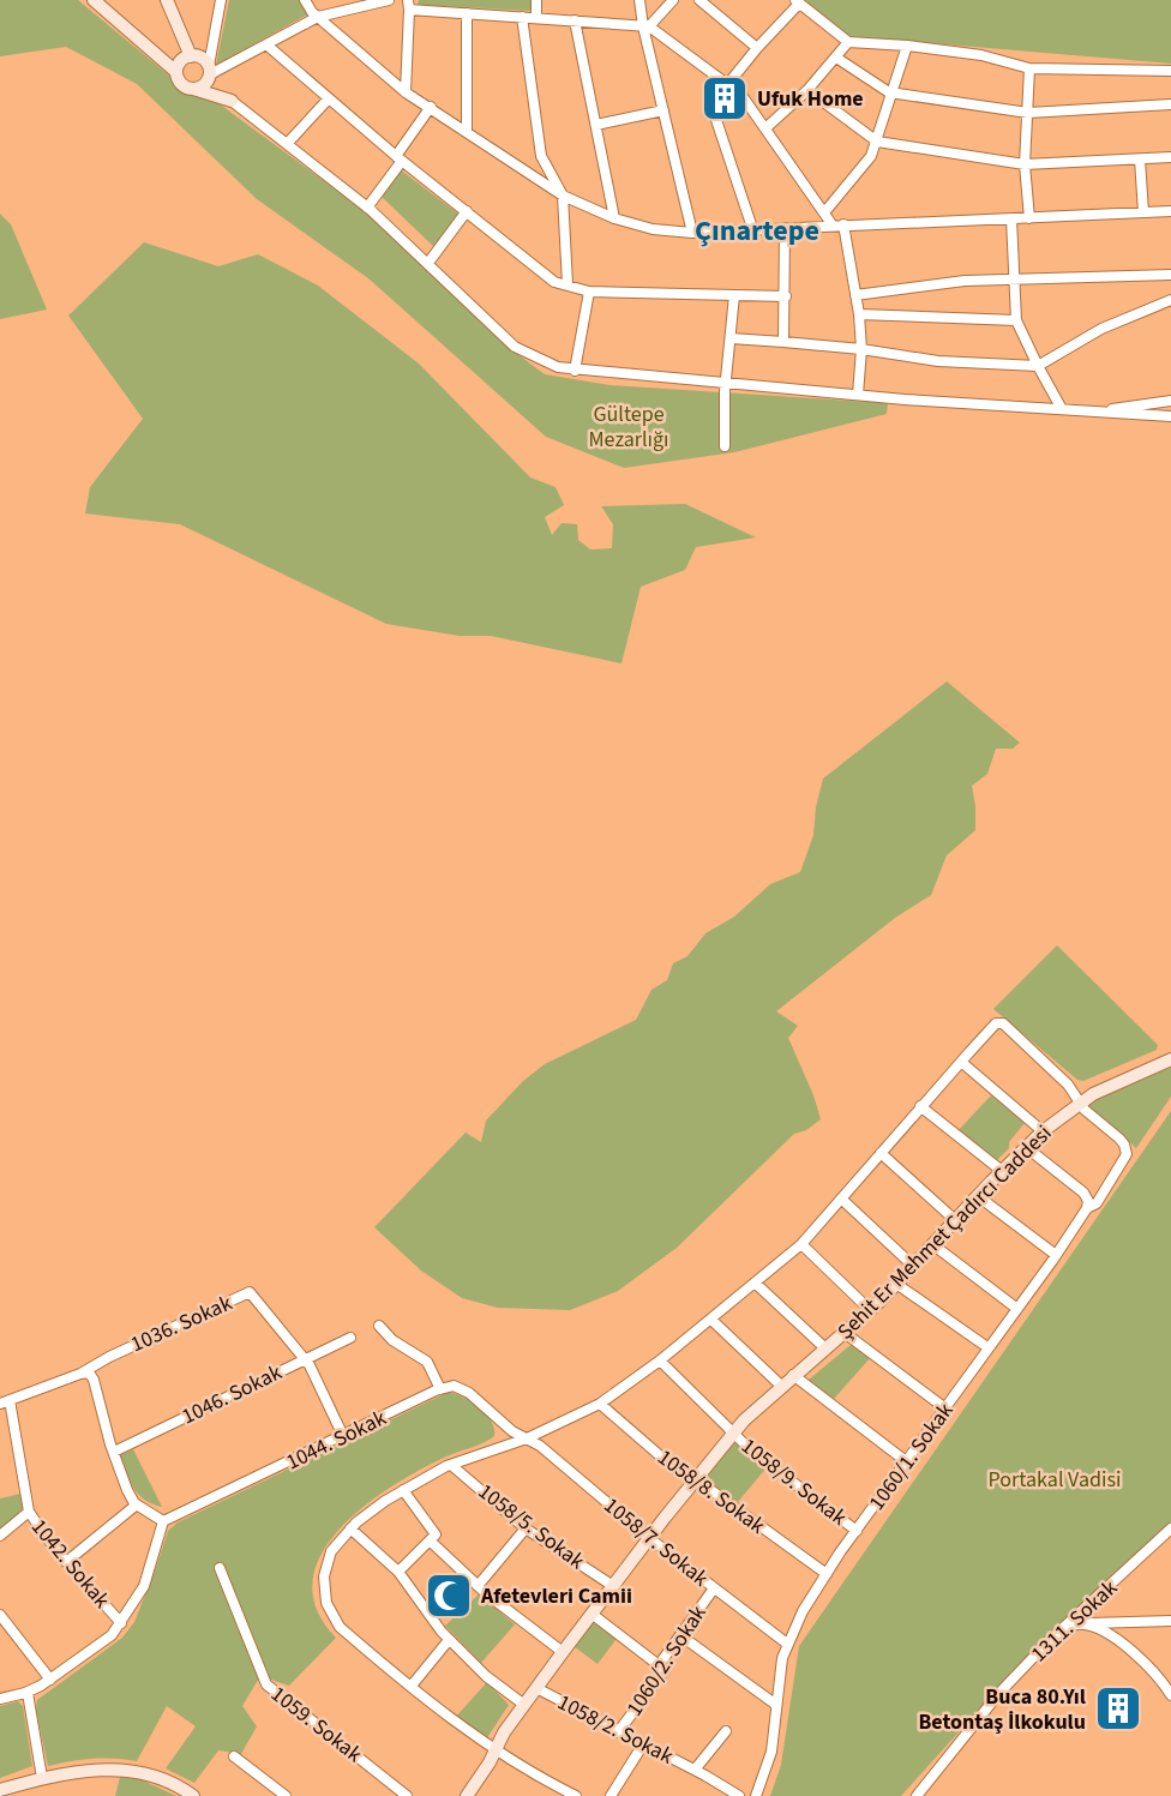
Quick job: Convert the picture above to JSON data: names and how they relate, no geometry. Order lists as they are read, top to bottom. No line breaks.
{"streets":{"main road":["Şehit Er Mehmet Çadırcı Caddesi"],"street":["1036. Sokak","1046. Sokak","1044. Sokak","1060/1. Sokak","1058/9. Sokak","1058/8. Sokak","1058/5. Sokak","1058/7. Sokak","1042. Sokak","1311. Sokak","1060/2. Sokak","1059. Sokak","1058/2. Sokak"]},"crossings":[["Şehit Er Mehmet Çadırcı Caddesi","1060/1. Sokak"],["Şehit Er Mehmet Çadırcı Caddesi","1058/9. Sokak"],["Şehit Er Mehmet Çadırcı Caddesi","1058/8. Sokak"],["Şehit Er Mehmet Çadırcı Caddesi","1058/5. Sokak"],["Şehit Er Mehmet Çadırcı Caddesi","1058/7. Sokak"],["Şehit Er Mehmet Çadırcı Caddesi","1058/2. Sokak"],["1036. Sokak","1046. Sokak"],["1036. Sokak","1044. Sokak"],["1036. Sokak","1042. Sokak"],["1060/1. Sokak","1058/9. Sokak"],["1060/1. Sokak","1058/8. Sokak"],["1060/1. Sokak","1058/7. Sokak"],["1058/7. Sokak","1060/2. Sokak"],["1060/2. Sokak","1058/2. Sokak"]],"districts":["Çınartepe"],"parks":["Gültepe Mezarlığı","Portakal Vadisi"],"places":{"building":["Ufuk Home","Buca 80.Yıl Betontaş İlkokulu"],"mosque":["Afetevleri Camii"]}}
